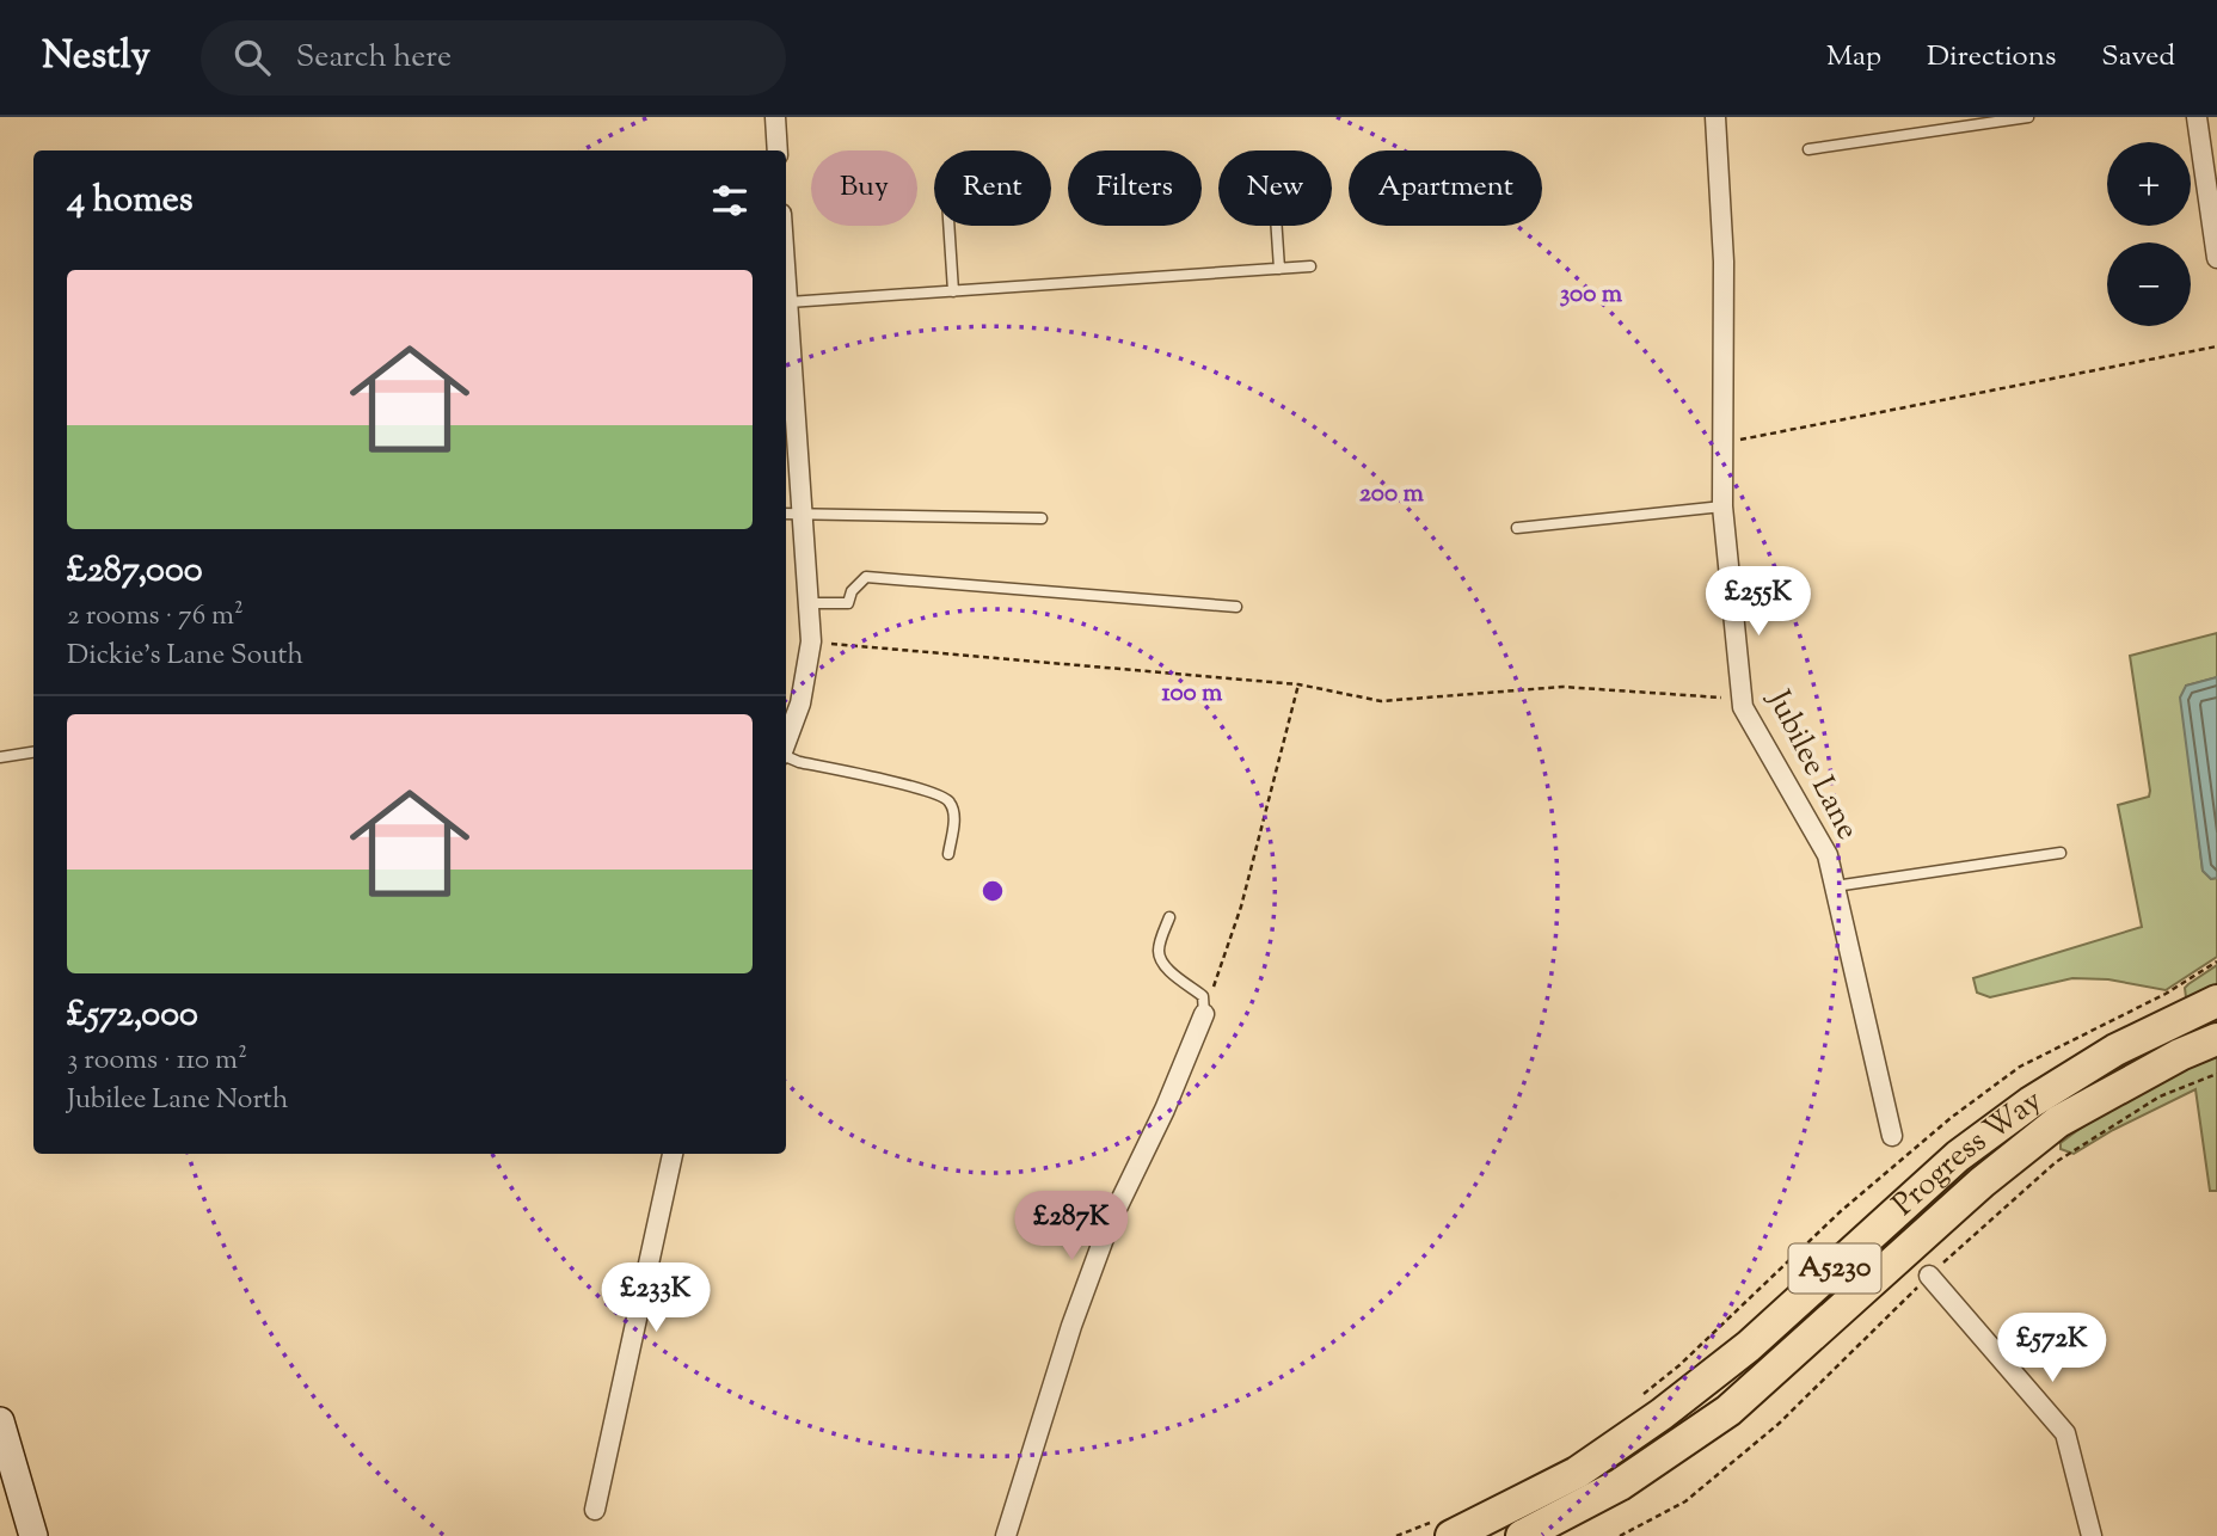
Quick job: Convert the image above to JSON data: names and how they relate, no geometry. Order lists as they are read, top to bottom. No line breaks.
{"streets":{"main road":["Progress Way","A5230"],"street":["Jubilee Lane"]},"page":{"header":"Nestly","search":"Search here","nav":["Map","Directions","Saved"],"map_buttons":["+","−"],"chip":["Buy","Rent","Filters","New","Apartment"],"heading":"4 homes","list":[{"name":"£287,000","note":"2 rooms · 76 m² · Dickie's Lane South"},{"name":"£572,000","note":"3 rooms · 110 m² · Jubilee Lane North"}],"price":["£255K","£287K","£233K","£572K"]},"rings":["300 m","200 m","100 m"]}
